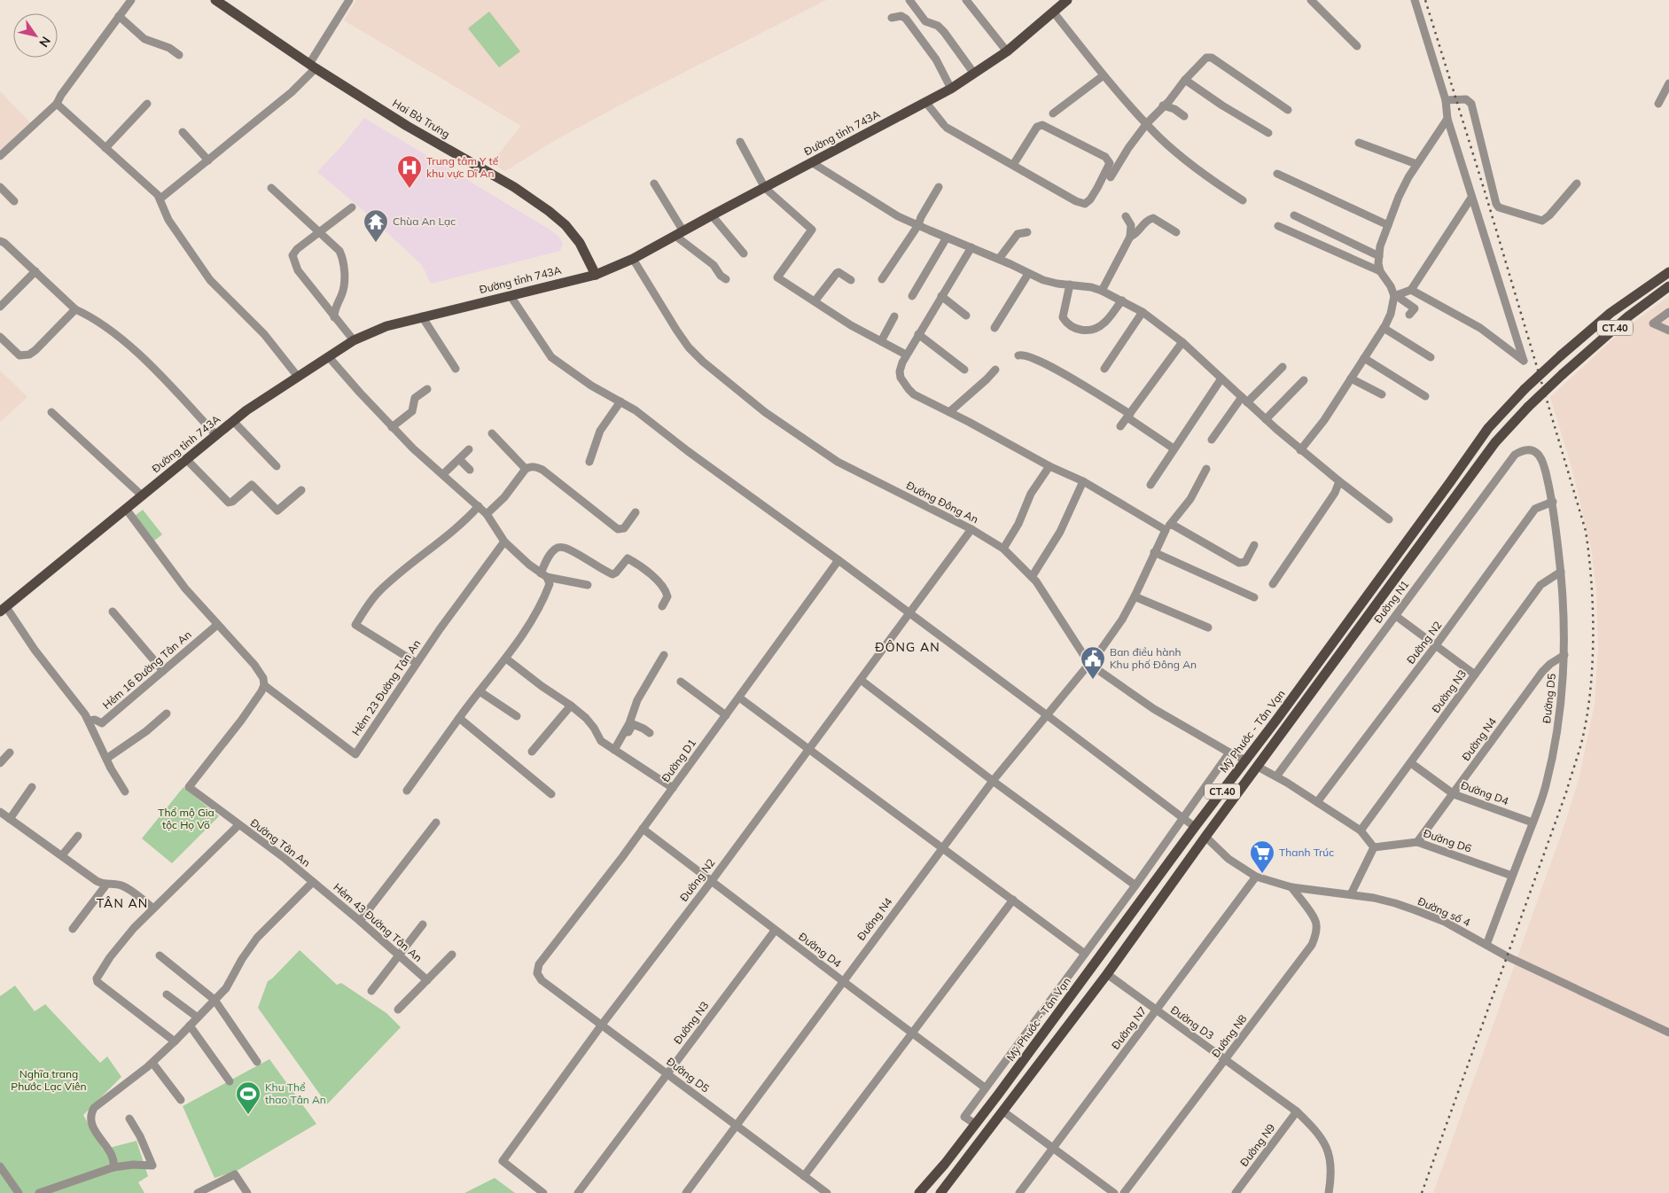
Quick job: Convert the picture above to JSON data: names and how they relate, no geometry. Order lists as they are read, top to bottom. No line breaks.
{"streets":{"main road":["Hai Bà Trưng","Đường tỉnh 743A","CT.40","Mỹ Phước - Tân Vạn"],"street":["Đường Đông An","Đường N1","Đường N2","Hẻm 16 Đường Tân An","Hẻm 23 Đường Tân An","Đường N3","Đường D5","Đường N4","Đường D1","Đường D4","Đường D6","Đường Tân An","Đường số 4","Hẻm 43 Đường Tân An","Đường D3","Đường N7","Đường N8","Đường N9"]},"crossings":[["Hai Bà Trưng","Đường tỉnh 743A"],["Đường tỉnh 743A","Đường Đông An"],["CT.40","Đường số 4"],["CT.40","Đường D3"],["Đường Đông An","Đường N2"],["Đường Đông An","Mỹ Phước - Tân Vạn"],["Đường Đông An","Đường N4"],["Đường N1","Đường D5"],["Đường N2","Đường D5"],["Đường N2","Đường D4"],["Hẻm 23 Đường Tân An","Đường Tân An"],["Đường N3","Đường D5"],["Đường N3","Đường D4"],["Đường D5","Đường N4"],["Đường D5","Đường D1"],["Đường D5","Đường D4"],["Đường D5","Đường D6"],["Đường D5","Đường số 4"],["Đường N4","Đường D4"],["Đường N4","Đường D6"],["Đường D1","Đường D4"],["Đường Tân An","Hẻm 43 Đường Tân An"],["Đường số 4","Đường N7"],["Đường số 4","Đường N8"],["Đường D3","Đường N7"],["Đường D3","Đường N8"],["Đường D3","Đường N9"]],"districts":["ĐÔNG AN","TÂN AN"],"parks":["Thổ mộ Gia tộc Họ Võ","Nghĩa trang Phước Lạc Viên"],"places":{"hospital":["Trung tâm Y tế khu vực Dĩ An"],"temple":["Chùa An Lạc"],"public building":["Ban điều hành Khu phố Đông An"],"supermarket":["Thanh Trúc"],"sports":["Khu Thể thao Tân An"]},"north":"bottom right"}
